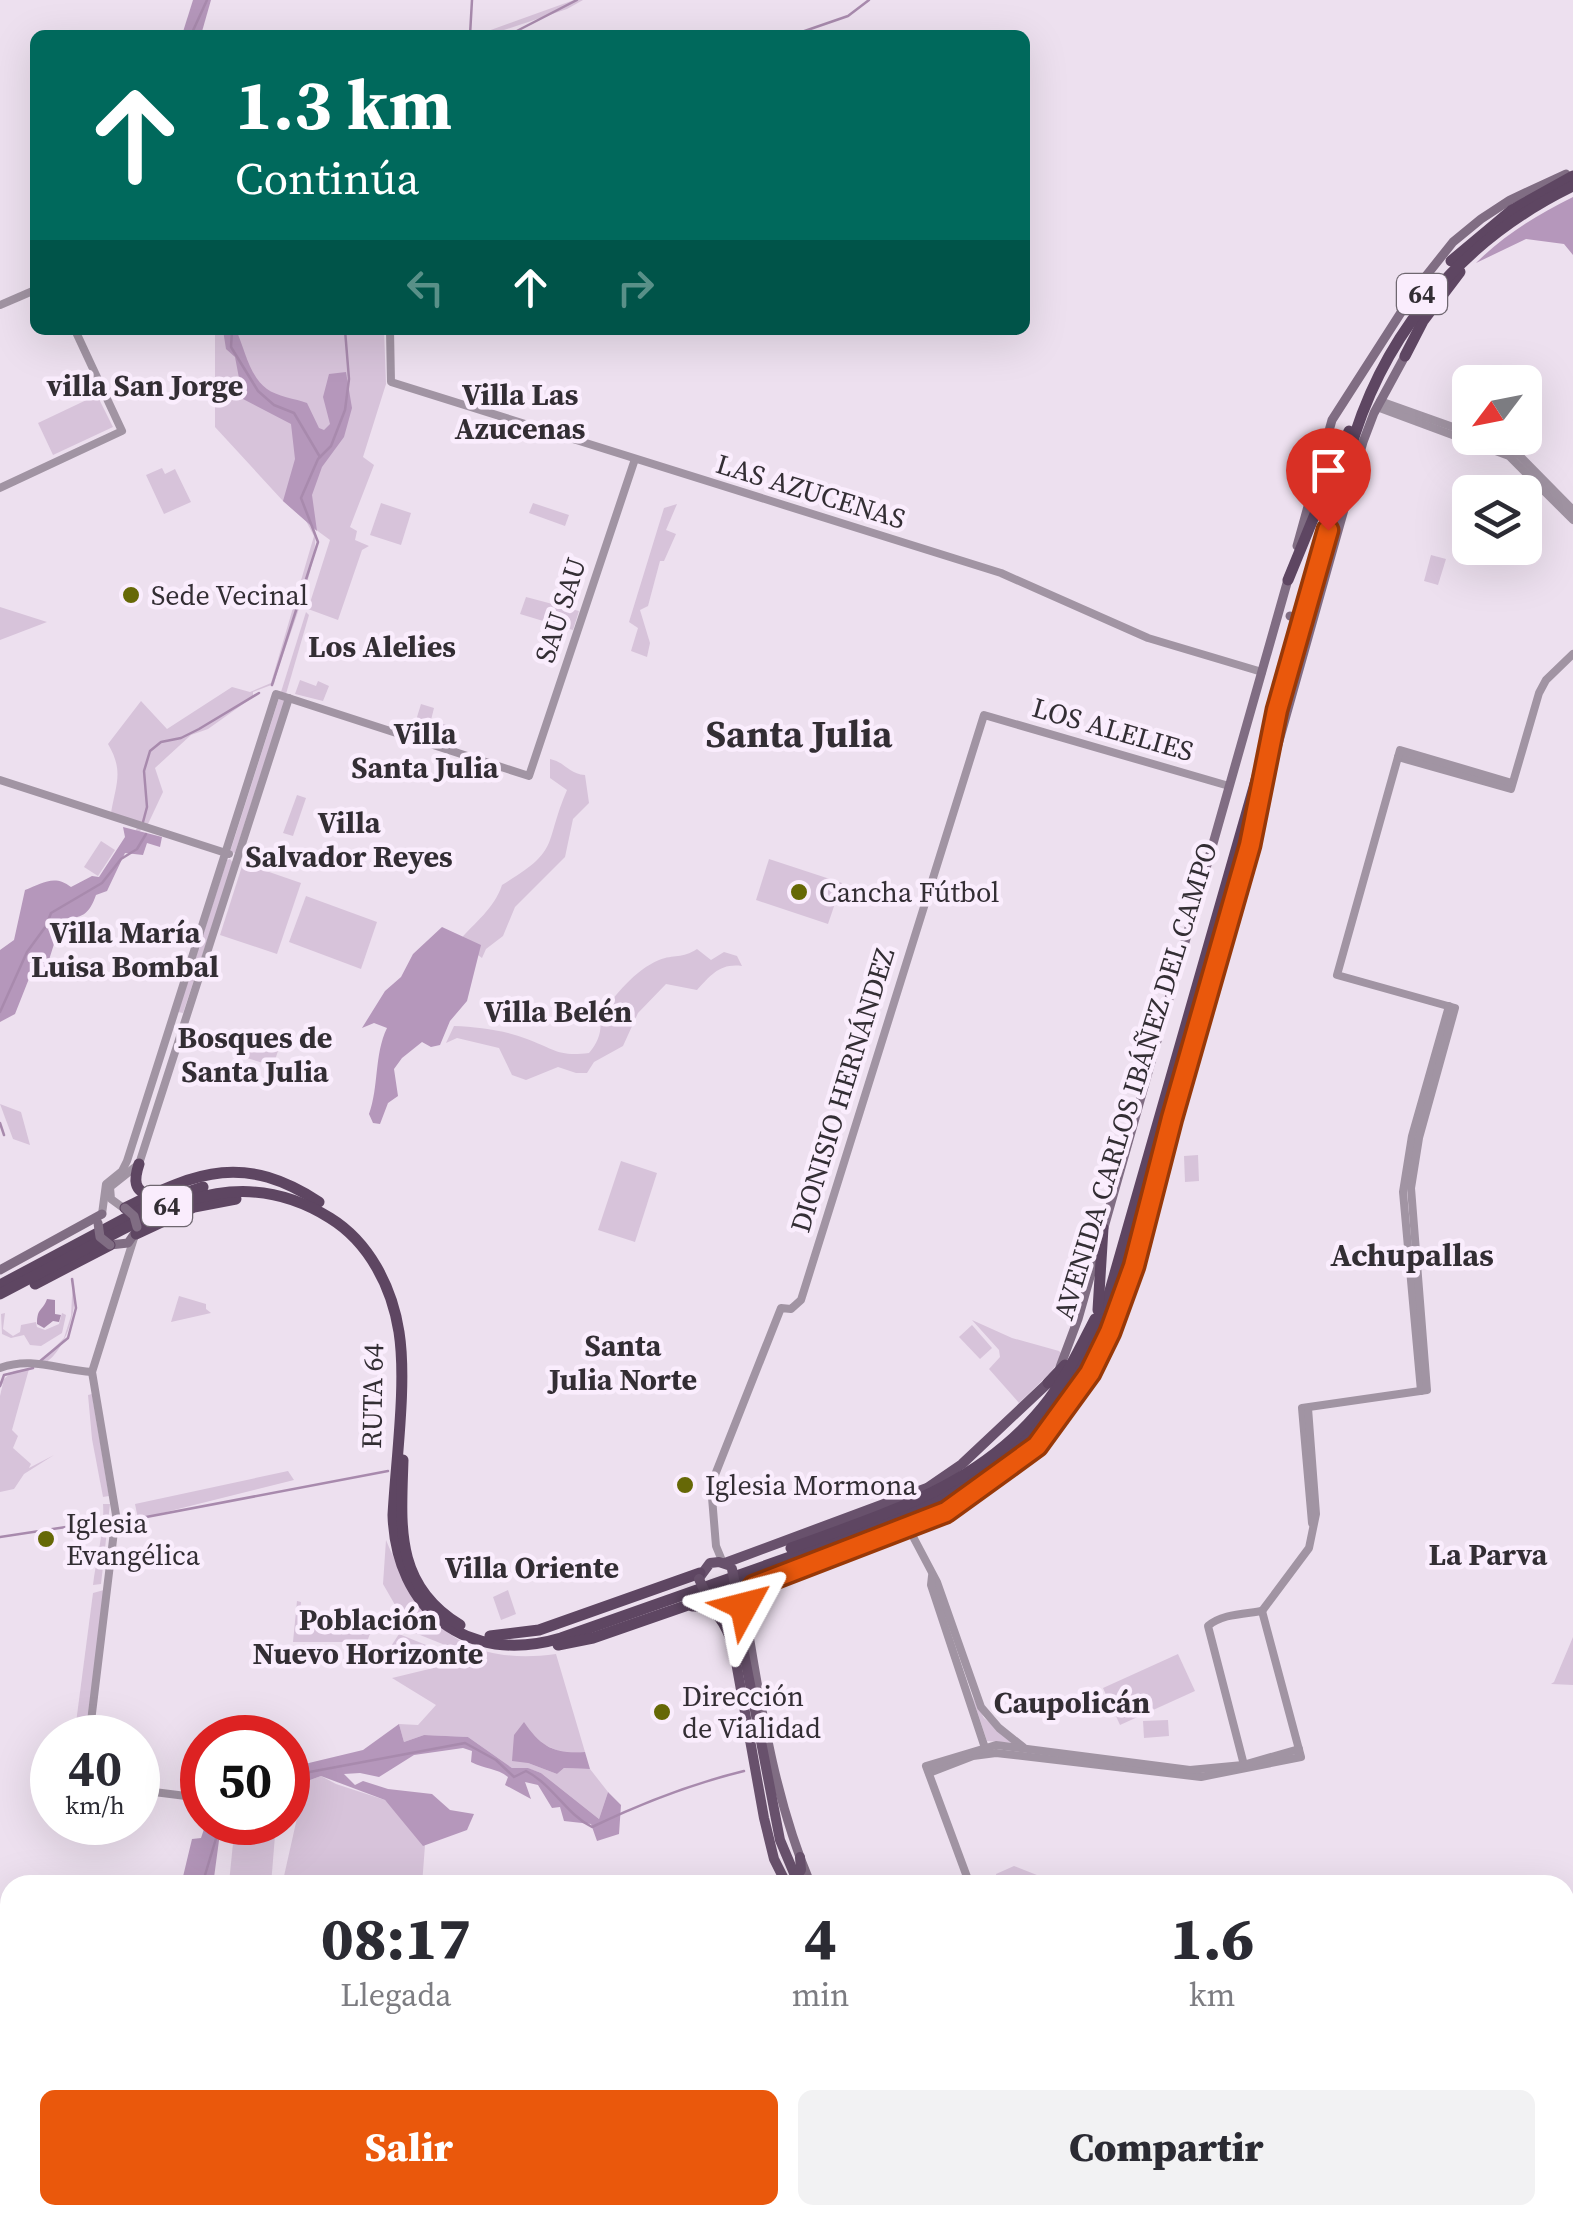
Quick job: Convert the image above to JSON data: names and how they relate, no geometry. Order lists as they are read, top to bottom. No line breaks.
{"streets":{"highway":["64","AVENIDA CARLOS IBÁÑEZ DEL CAMPO","RUTA 64"],"street":["LAS AZUCENAS","SAU SAU","LOS ALELIES","DIONISIO HERNÁNDEZ"]},"crossings":[["64","AVENIDA CARLOS IBÁÑEZ DEL CAMPO"],["LAS AZUCENAS","SAU SAU"],["LAS AZUCENAS","AVENIDA CARLOS IBÁÑEZ DEL CAMPO"],["LOS ALELIES","AVENIDA CARLOS IBÁÑEZ DEL CAMPO"],["LOS ALELIES","DIONISIO HERNÁNDEZ"],["AVENIDA CARLOS IBÁÑEZ DEL CAMPO","RUTA 64"]],"districts":["villa San Jorge","Villa Las Azucenas","Los Alelies","Villa Santa Julia","Santa Julia","Villa Salvador Reyes","Villa María Luisa Bombal","Villa Belén","Bosques de Santa Julia","Achupallas","Santa Julia Norte","La Parva","Villa Oriente","Población Nuevo Horizonte","Caupolicán"],"places":["Sede Vecinal","Cancha Fútbol","Iglesia Mormona","Iglesia Evangélica","Dirección de Vialidad"],"north":"bottom left","page":{"turn":["1.3 km","Continúa"],"speed":"40 km/h","limit":"50","eta":["08:17","Llegada","4","min","1.6","km"],"buttons":["Salir","Compartir"]}}
